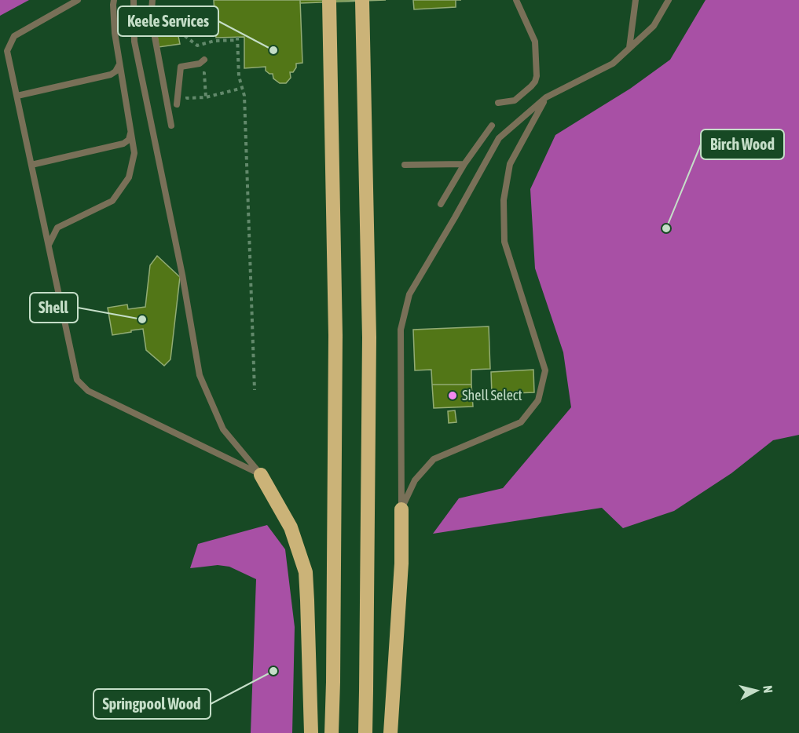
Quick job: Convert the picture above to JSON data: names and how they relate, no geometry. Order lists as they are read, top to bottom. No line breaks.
{"places":["Keele Services","Birch Wood","Shell","Shell Select","Springpool Wood"],"north":"right"}
